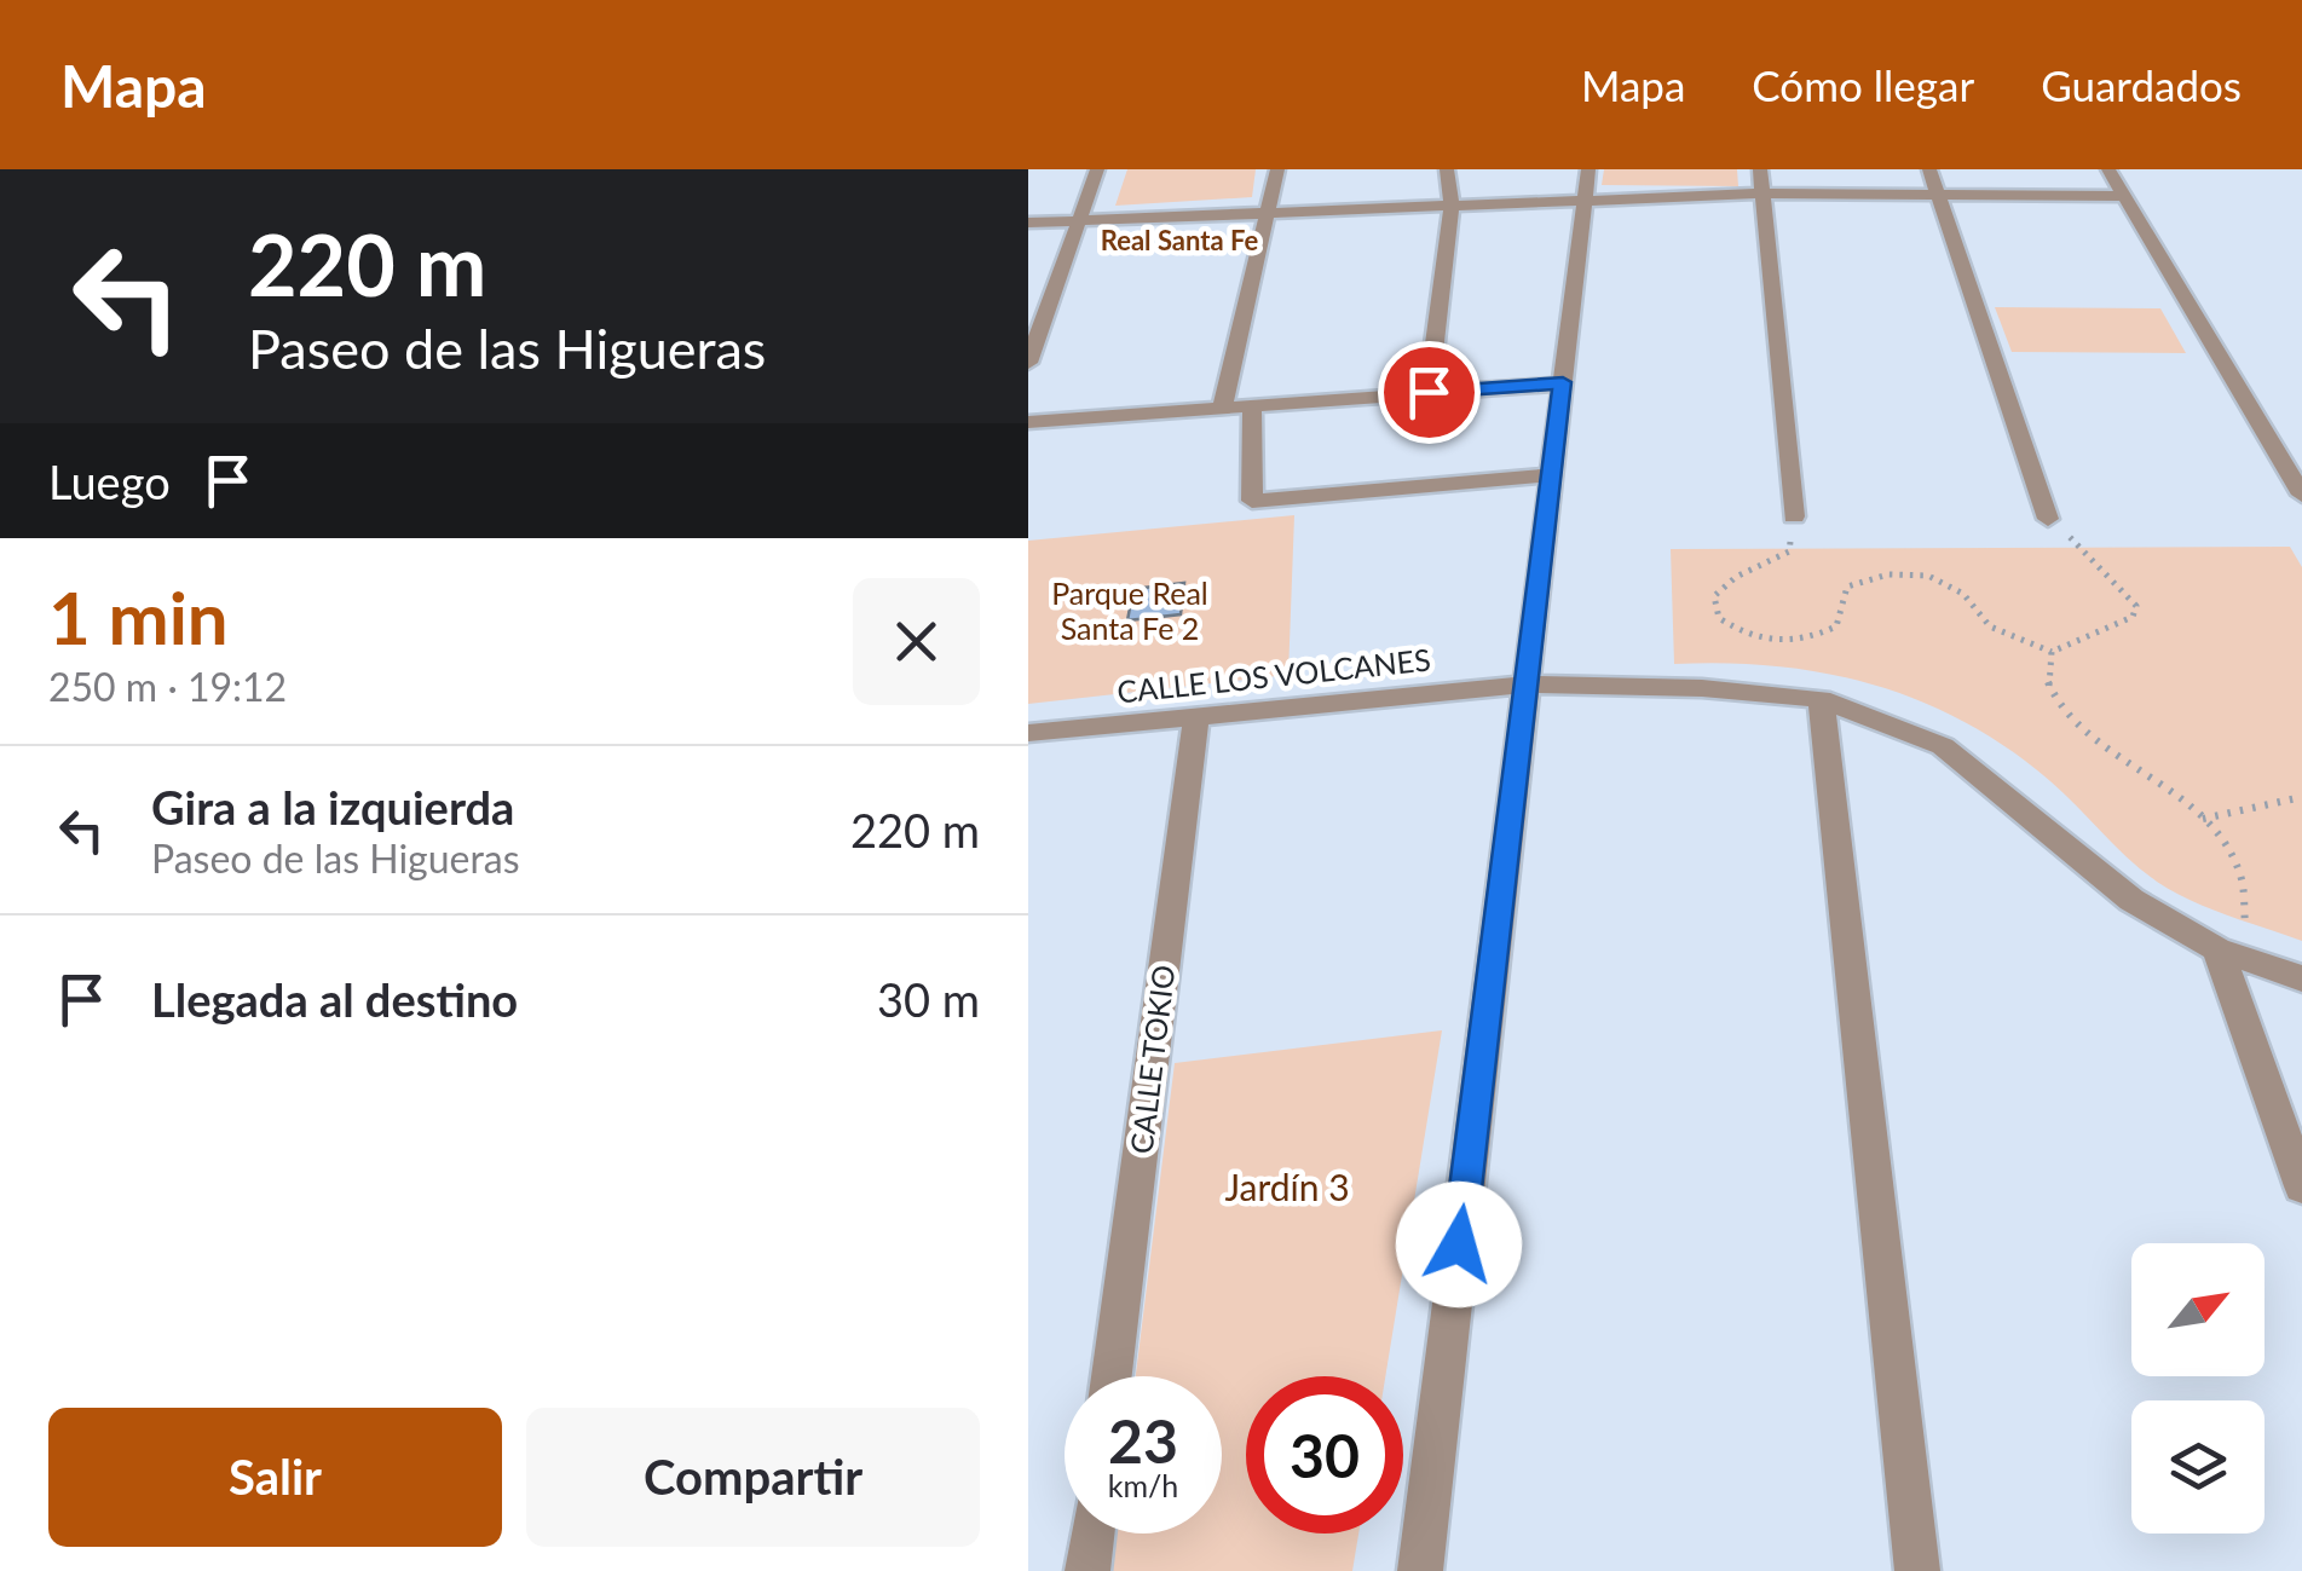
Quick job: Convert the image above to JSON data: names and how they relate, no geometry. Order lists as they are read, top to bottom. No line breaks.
{"streets":{"street":["CALLE LOS VOLCANES","CALLE TOKIO"]},"crossings":[["CALLE LOS VOLCANES","CALLE TOKIO"]],"districts":["Real Santa Fe"],"parks":["Parque Real Santa Fe 2","Jardín 3"],"north":"top right","page":{"header":"Mapa","nav":["Mapa","Cómo llegar","Guardados"],"turn":["220 m","Paseo de las Higueras"],"then":"Luego","heading":["1 min","250 m · 19:12"],"list":[{"name":"Gira a la izquierda","note":"Paseo de las Higueras","value":"220 m"},{"name":"Llegada al destino","value":"30 m"}],"speed":"23 km/h","limit":"30","buttons":["Salir","Compartir"]}}
